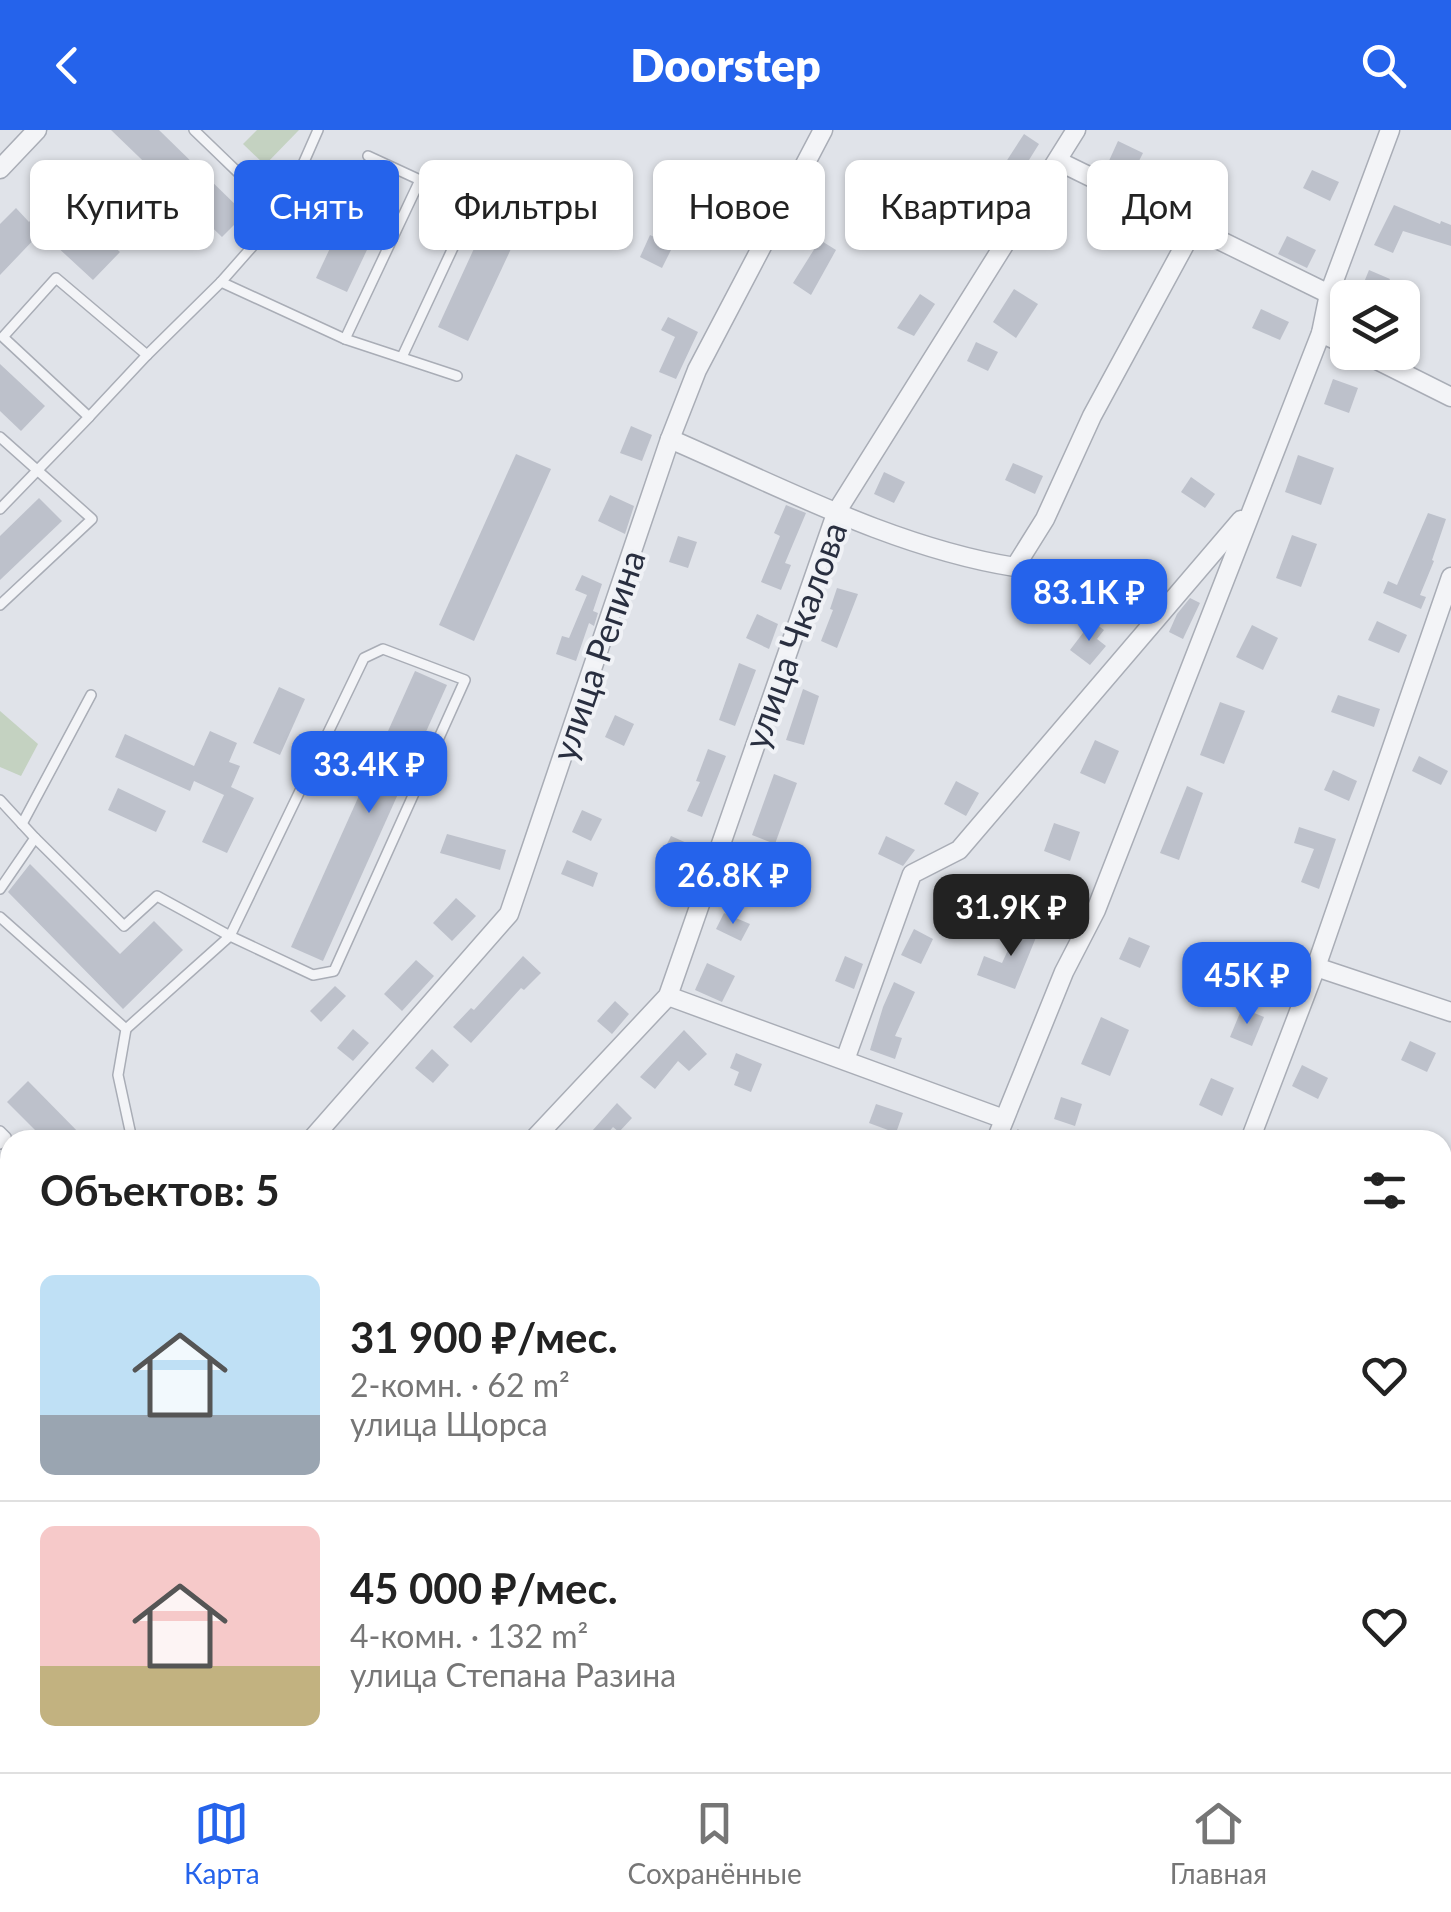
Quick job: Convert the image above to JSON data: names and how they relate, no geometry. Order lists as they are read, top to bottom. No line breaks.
{"streets":{"street":["улица Чкалова","улица Репина"]},"page":{"header":"Doorstep","chip":["Купить","Снять","Фильтры","Новое","Квартира","Дом"],"price":["83.1K ₽","33.4K ₽","26.8K ₽","31.9K ₽","45K ₽"],"heading":"Объектов: 5","list":[{"name":"31 900 ₽/мес.","note":"2-комн. · 62 m² · улица Щорса"},{"name":"45 000 ₽/мес.","note":"4-комн. · 132 m² · улица Степана Разина"}],"tabs":["Карта","Сохранённые","Главная"]}}
